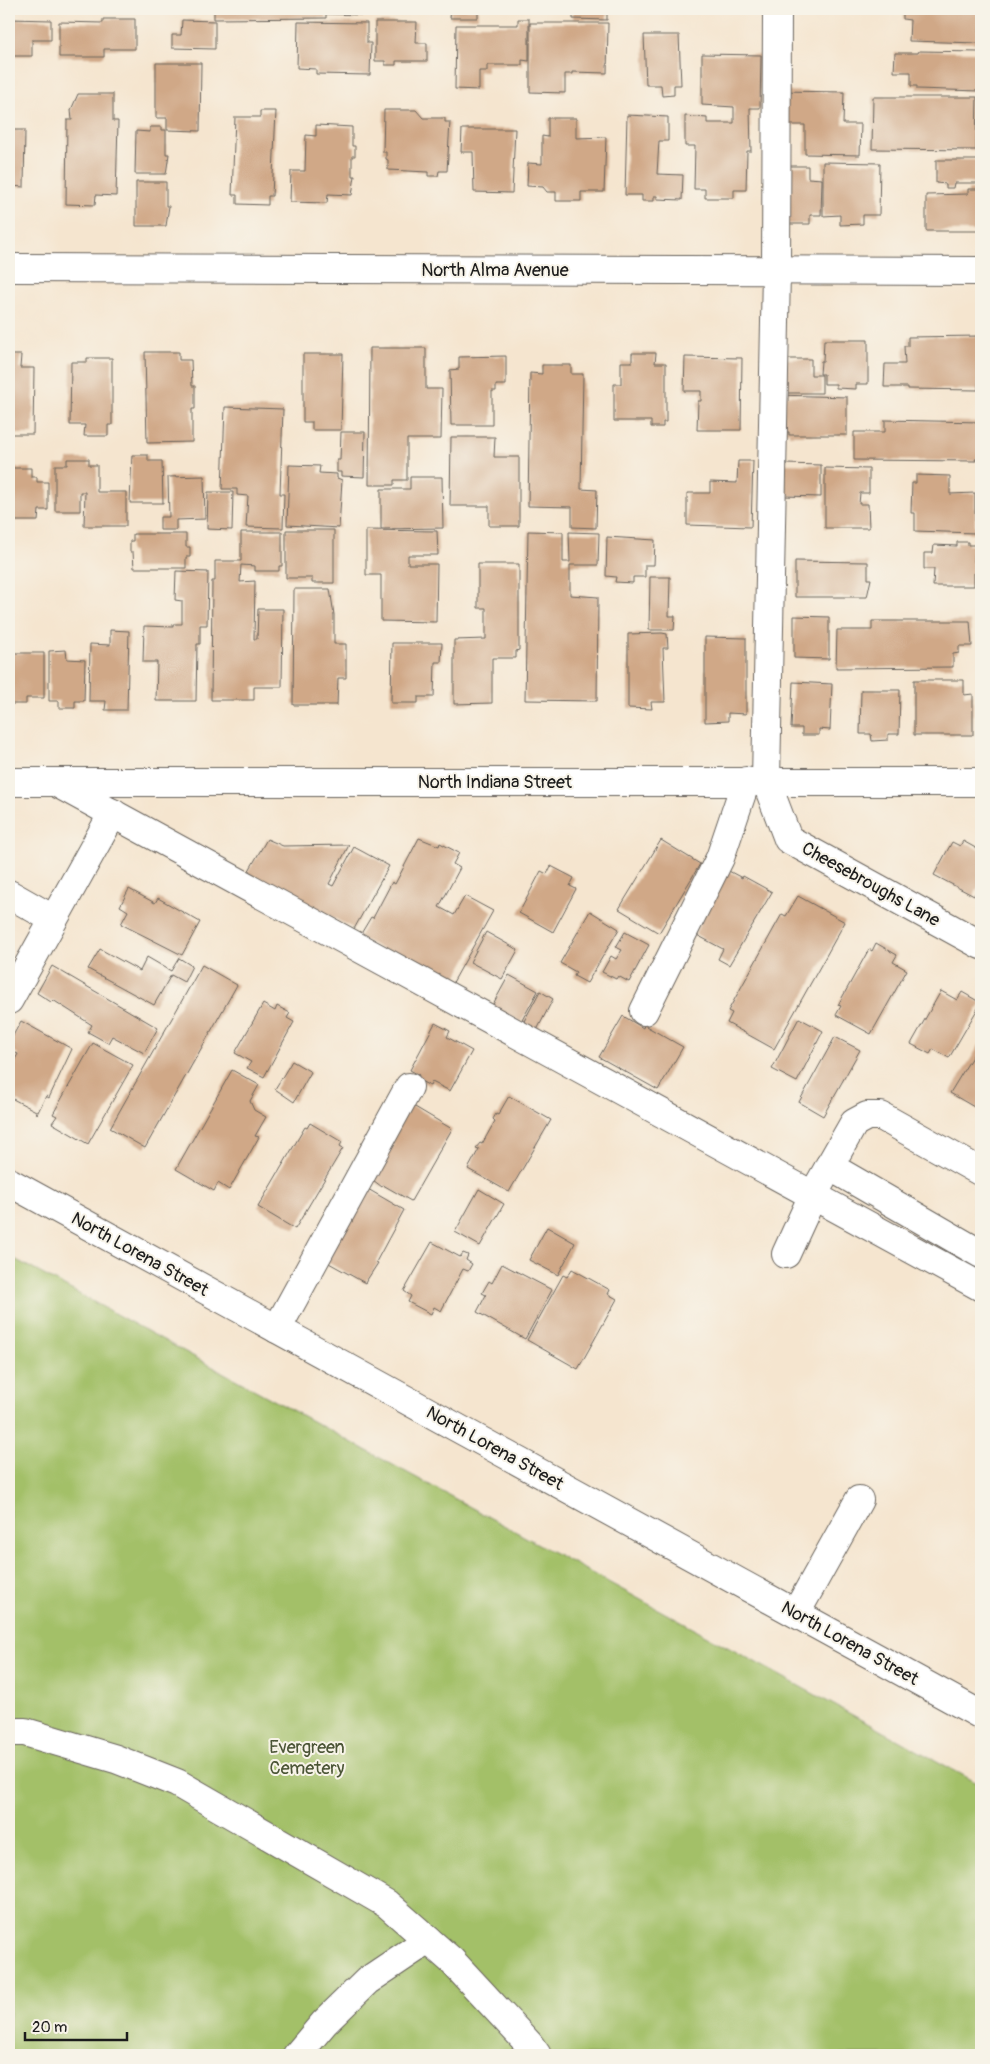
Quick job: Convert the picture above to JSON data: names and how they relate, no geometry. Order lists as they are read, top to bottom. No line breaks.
{"streets":{"street":["North Alma Avenue","North Indiana Street","Cheesebroughs Lane","North Lorena Street"]},"crossings":[["North Indiana Street","Cheesebroughs Lane"]],"parks":["Evergreen Cemetery"],"scale_bar":"20 m"}
